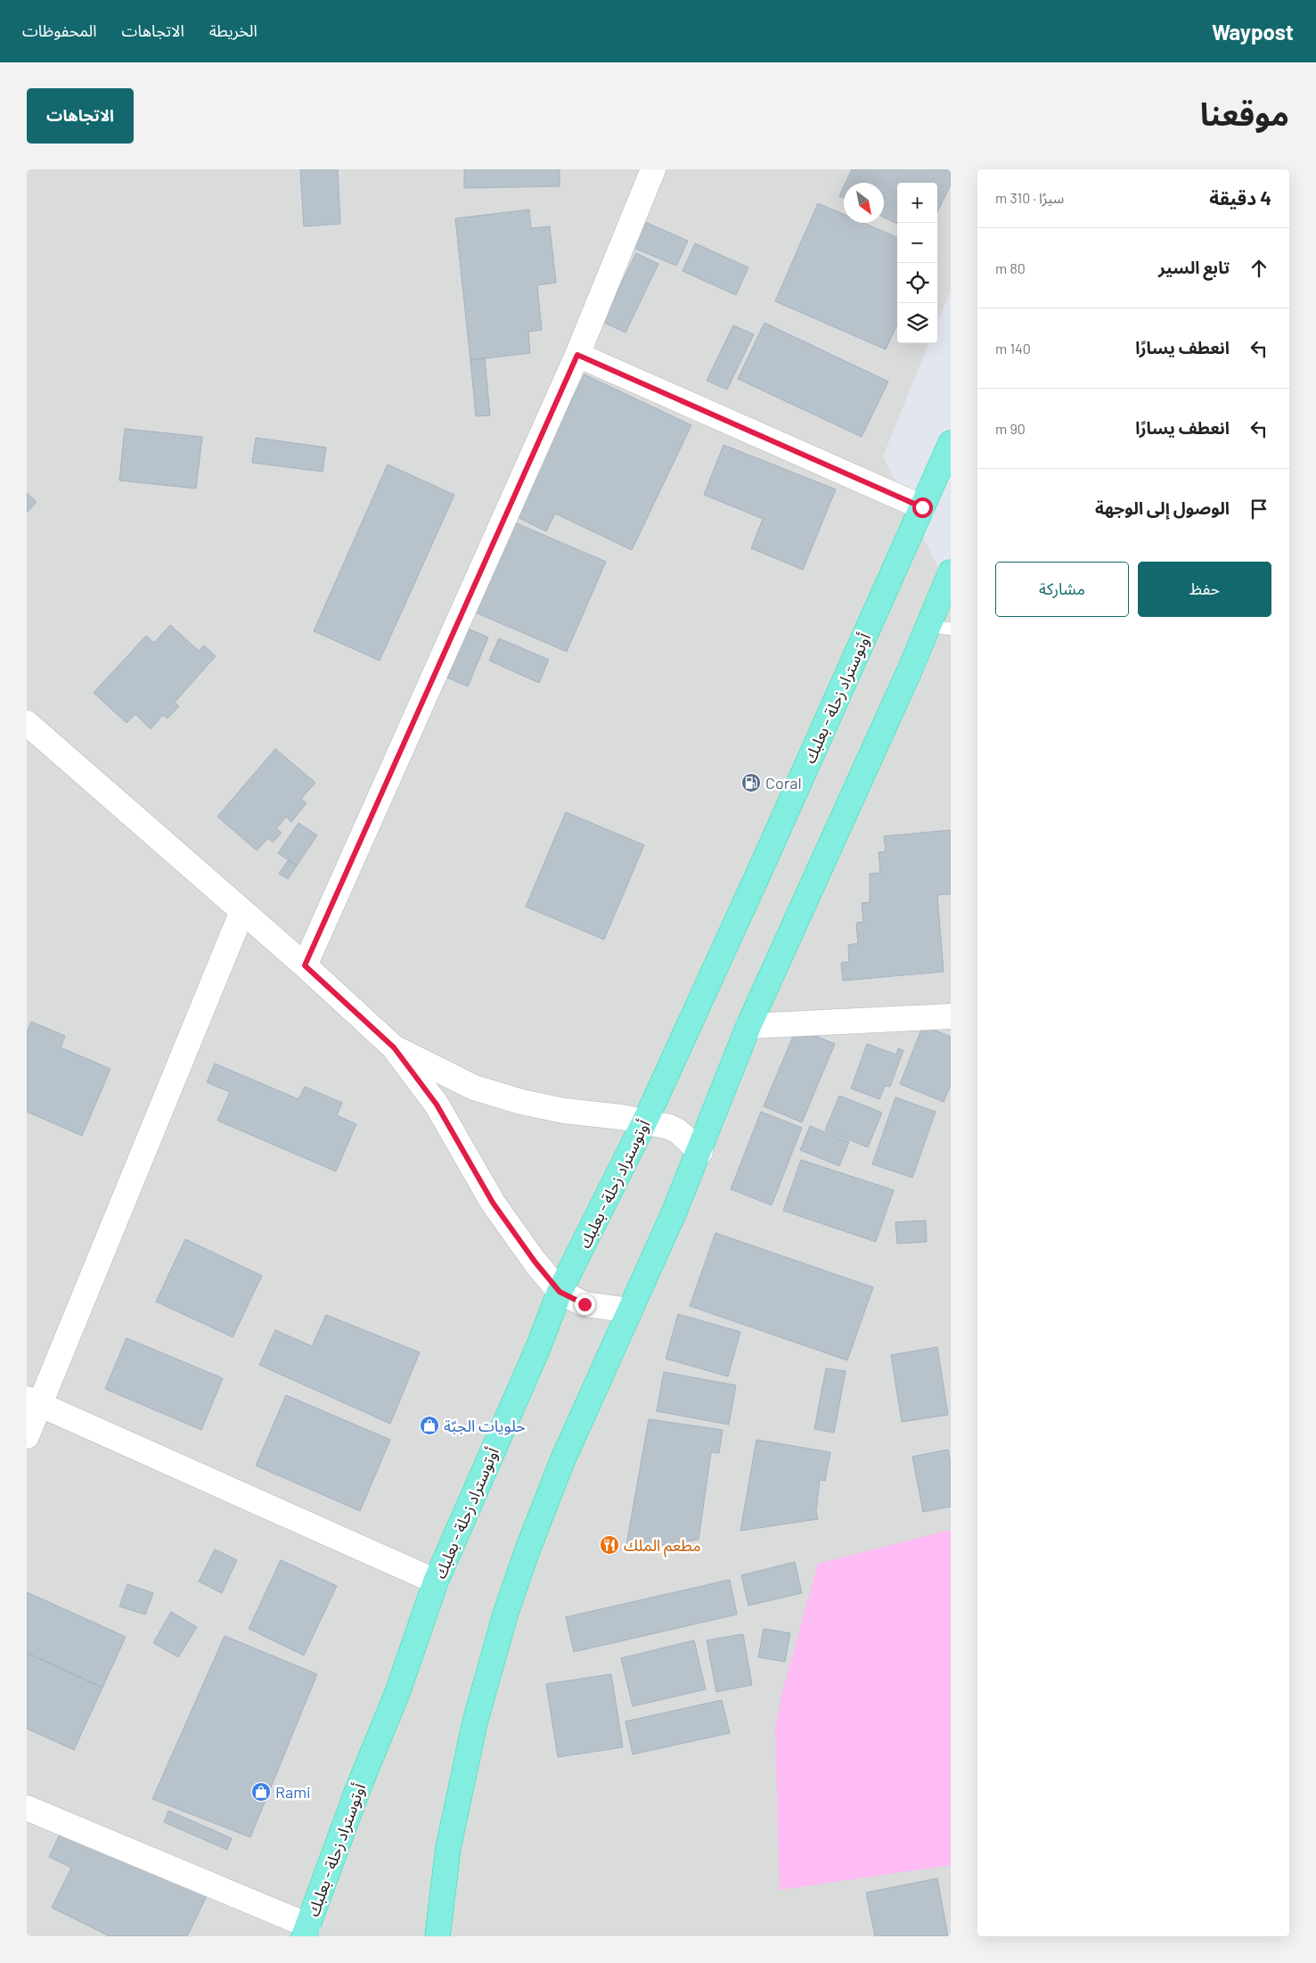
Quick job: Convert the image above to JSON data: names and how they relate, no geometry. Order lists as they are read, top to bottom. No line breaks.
{"streets":{"highway":["أوتوستراد زحلة - بعلبك"]},"places":{"fuel station":["Coral"],"shop":["حلويات الجبّة","Rami"],"restaurant":["مطعم الملك"]},"north":"bottom right","page":{"header":"Waypost","nav":["الخريطة","الاتجاهات","المحفوظات"],"title":"موقعنا","buttons":["الاتجاهات",["حفظ","مشاركة"]],"heading":["4 دقيقة","سيرًا · 310 m"],"map_buttons":["+","−"],"list":[["تابع السير","80 m"],["انعطف يسارًا","140 m"],["انعطف يسارًا","90 m"],"الوصول إلى الوجهة"]}}
